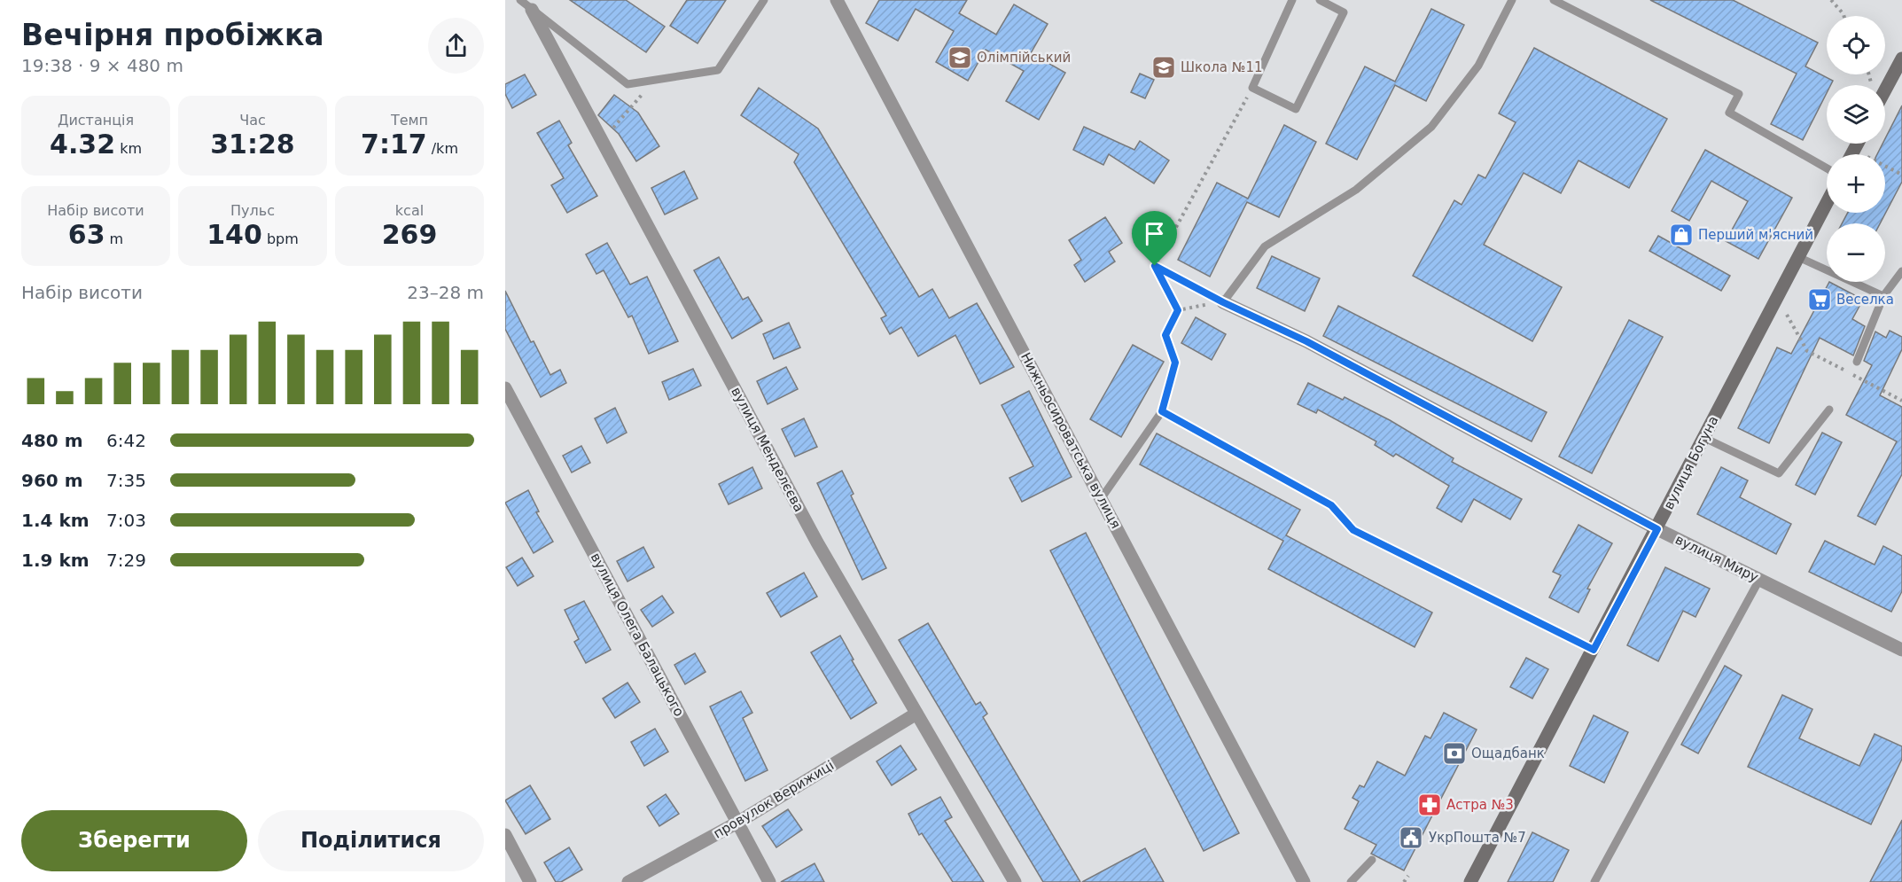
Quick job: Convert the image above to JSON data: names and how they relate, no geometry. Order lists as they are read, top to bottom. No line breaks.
{"streets":{"main road":["вулиця Богуна"],"street":["Нижньосироватська вулиця","вулиця Менделєєва","вулиця Миру","вулиця Олега Балацького","провулок Верижиці"]},"crossings":[["вулиця Менделєєва","провулок Верижиці"],["вулиця Богуна","вулиця Миру"],["вулиця Олега Балацького","провулок Верижиці"]],"places":{"school or university":["Олімпійський","Школа №11"],"shop":["Перший м'ясний"],"supermarket":["Веселка"],"bank":["Ощадбанк"],"pharmacy":["Астра №3"],"public building":["УкрПошта №7"]},"page":{"heading":["Вечірня пробіжка","19:38 · 9 × 480 m"],"map_buttons":["+","−"],"stats":[["Дистанція","4.32 km"],["Час","31:28"],["Темп","7:17 /km"],["Набір висоти","63 m"],["Пульс","140 bpm"],["kcal","269"]],"chart":["Набір висоти","23–28 m"],"list":[{"name":"480 m","note":"6:42"},{"name":"960 m","note":"7:35"},{"name":"1.4 km","note":"7:03"},{"name":"1.9 km","note":"7:29"}],"buttons":["Зберегти","Поділитися"]}}
